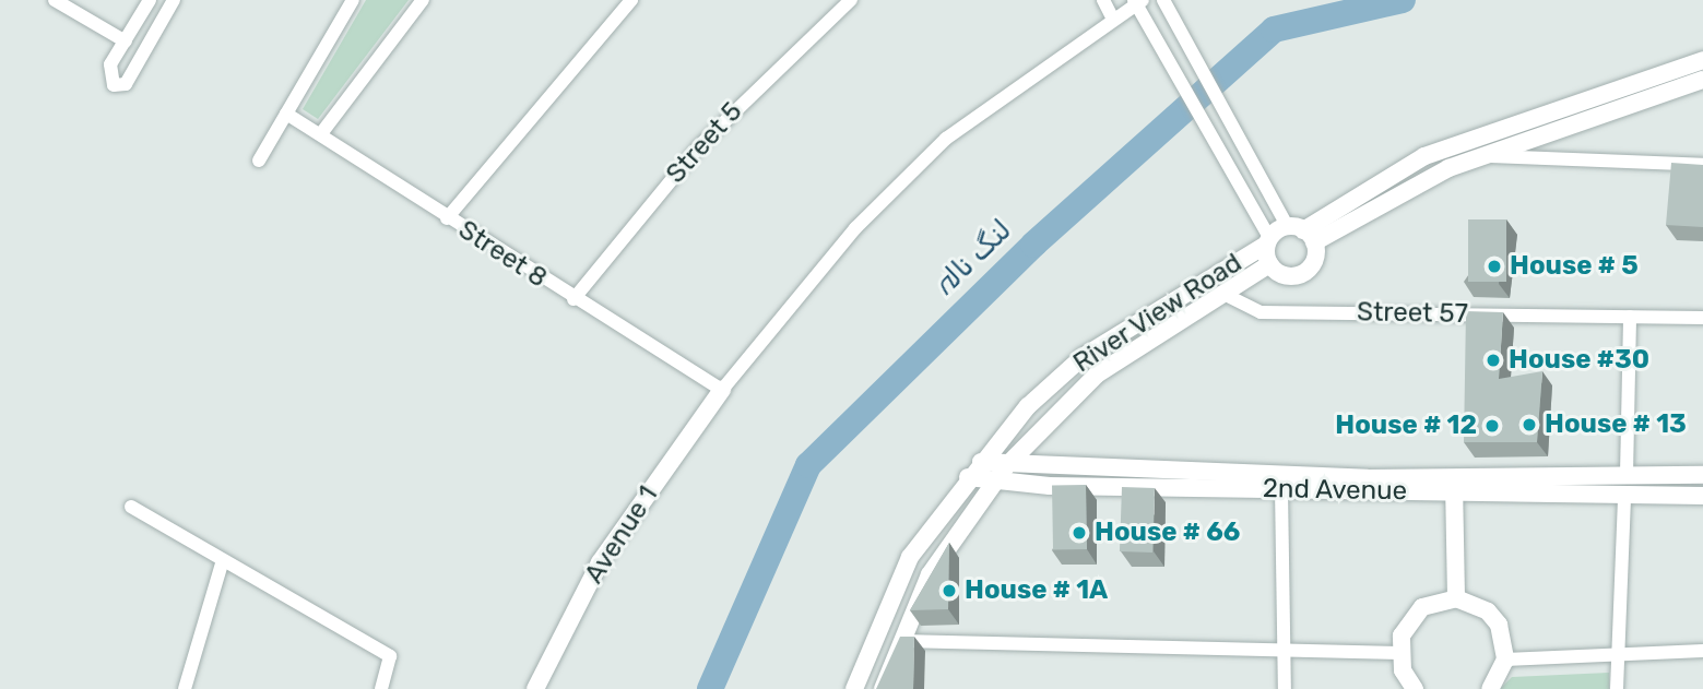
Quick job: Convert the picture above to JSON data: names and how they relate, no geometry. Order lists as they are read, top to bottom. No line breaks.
{"streets":{"street":["Street 5","Street 8","River View Road","Street 57","2nd Avenue","Avenue 1"]},"crossings":[["Street 5","Street 8"],["Street 8","Avenue 1"],["River View Road","Street 57"],["River View Road","2nd Avenue"]],"water":["لنگ نالہ"],"places":["House # 5","House #30","House # 13","House # 12","House # 66","House # 1A"]}
